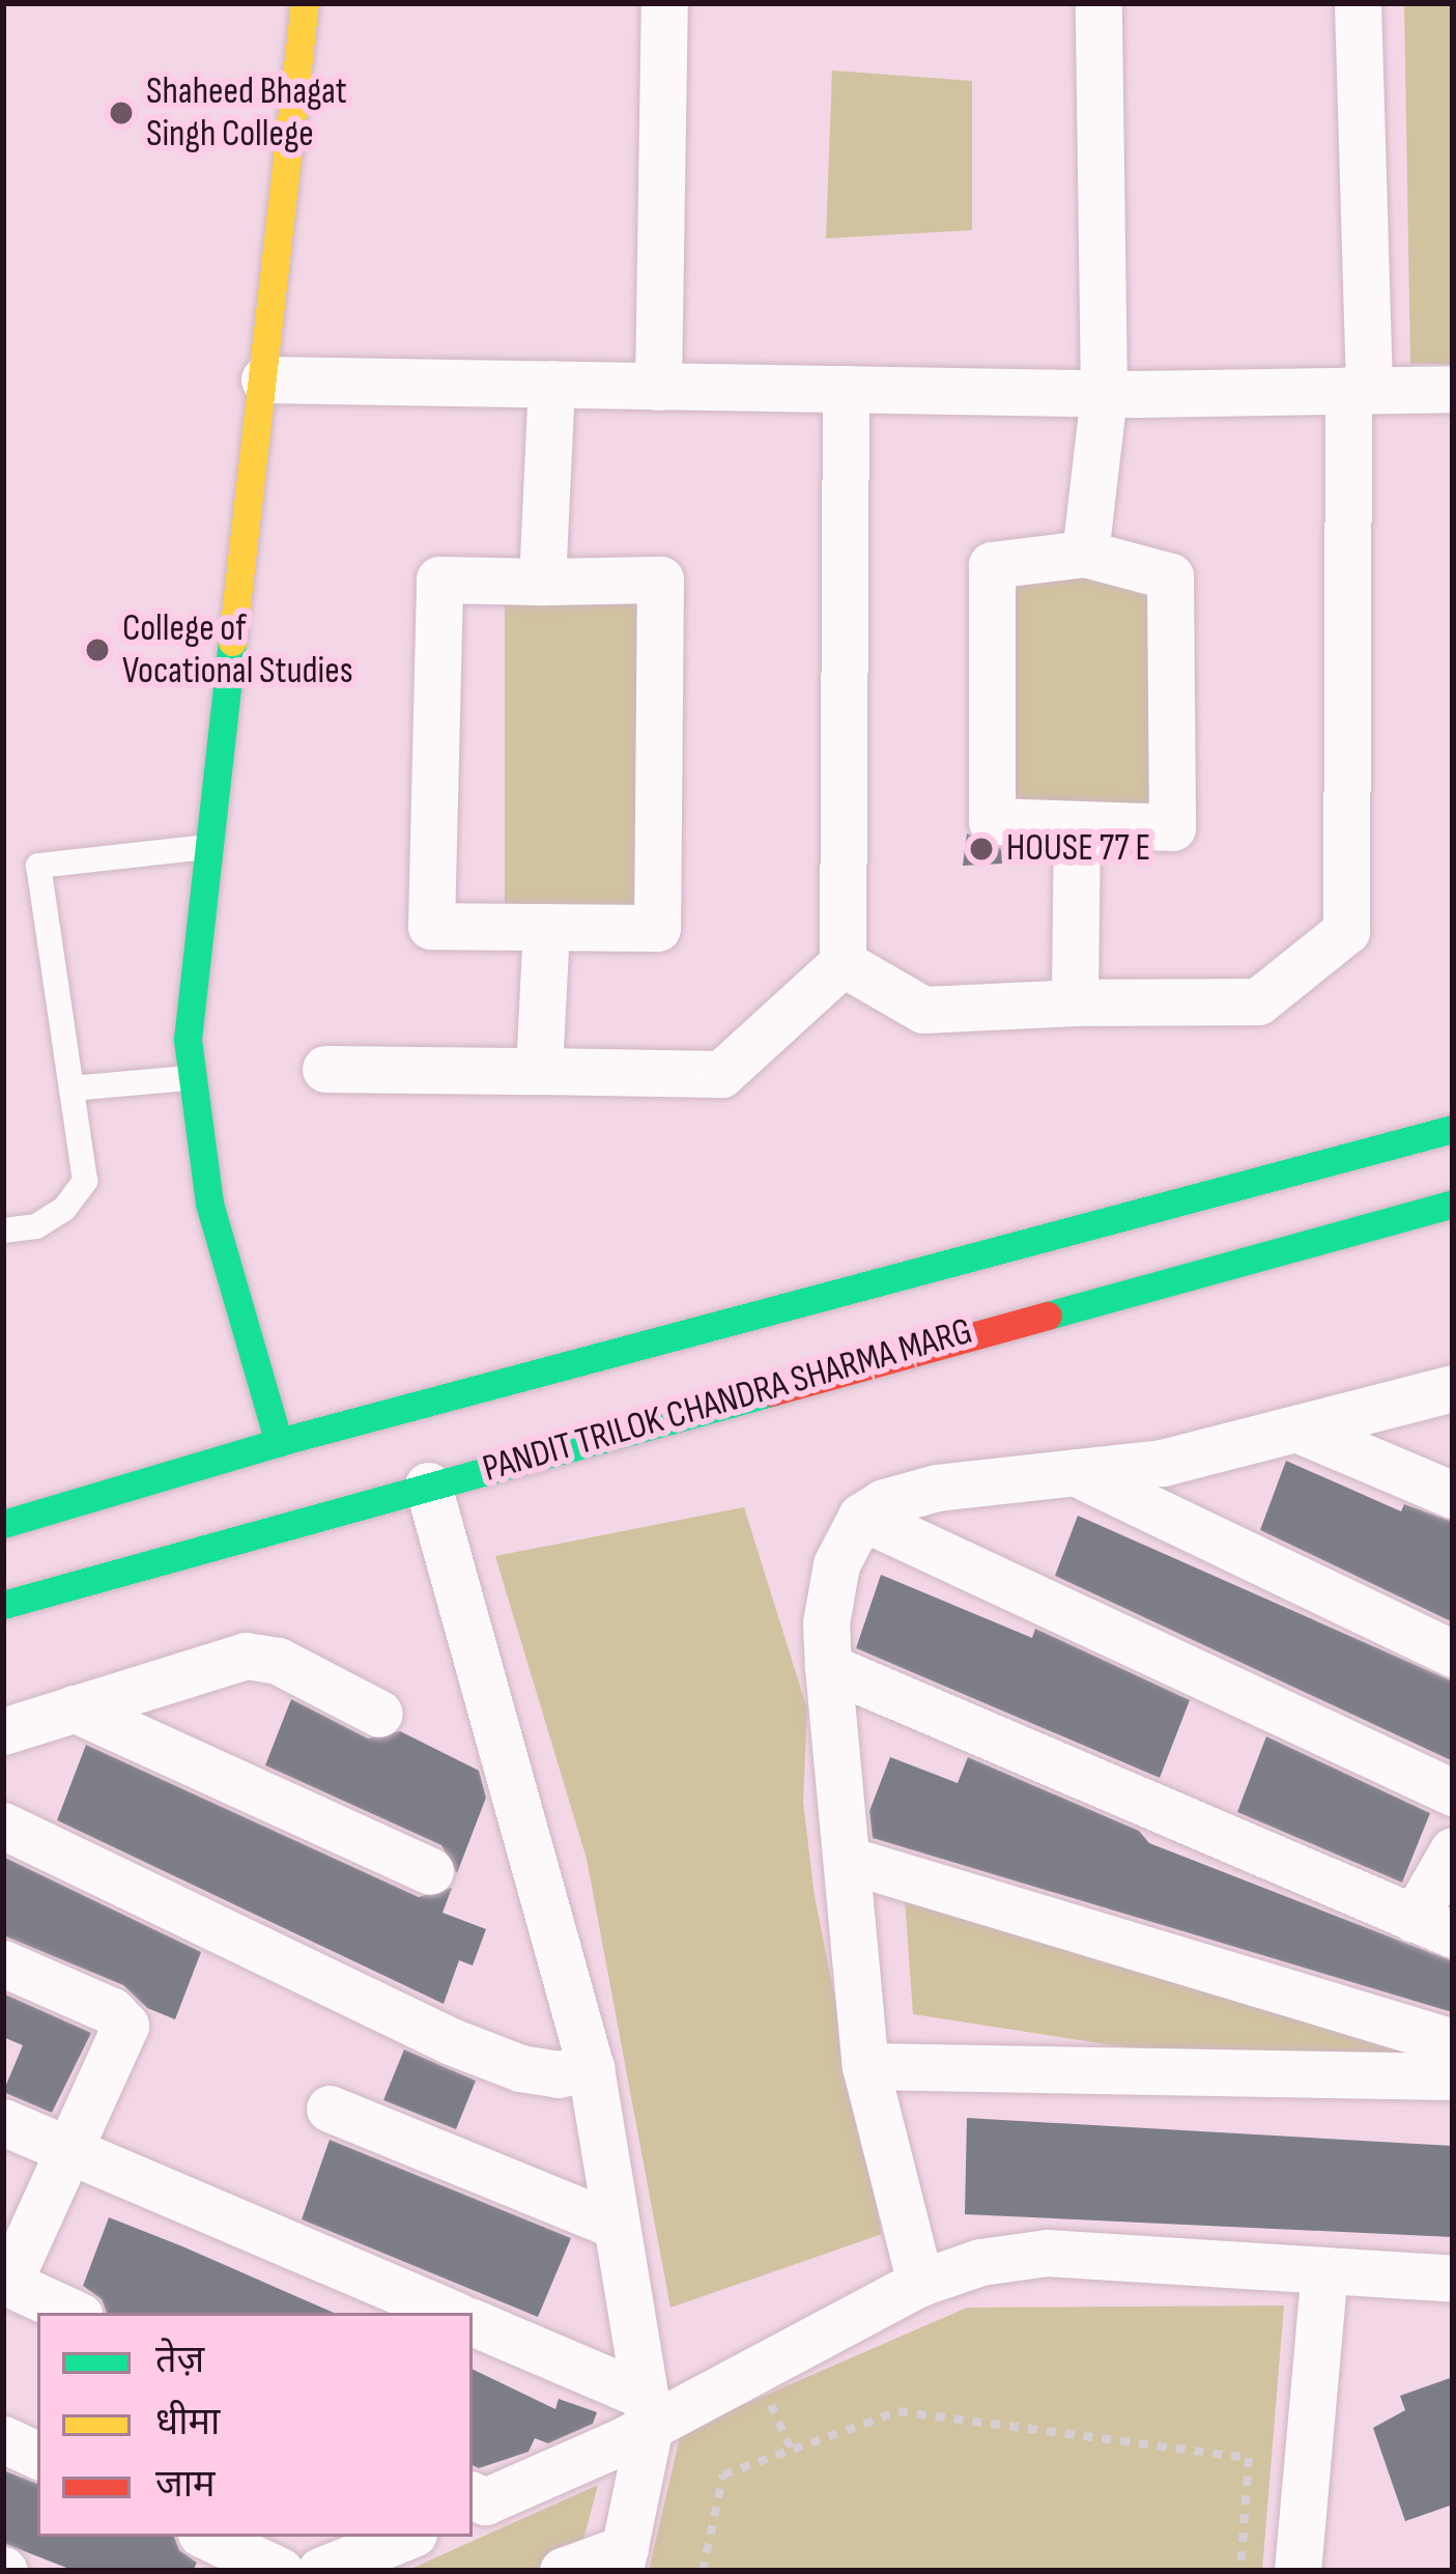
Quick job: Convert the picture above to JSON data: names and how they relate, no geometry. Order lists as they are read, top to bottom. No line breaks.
{"streets":{"main road":["PANDIT TRILOK CHANDRA SHARMA MARG"]},"places":["Shaheed Bhagat Singh College","College of Vocational Studies","HOUSE 77 E"],"legend":["तेज़","धीमा","जाम"]}
